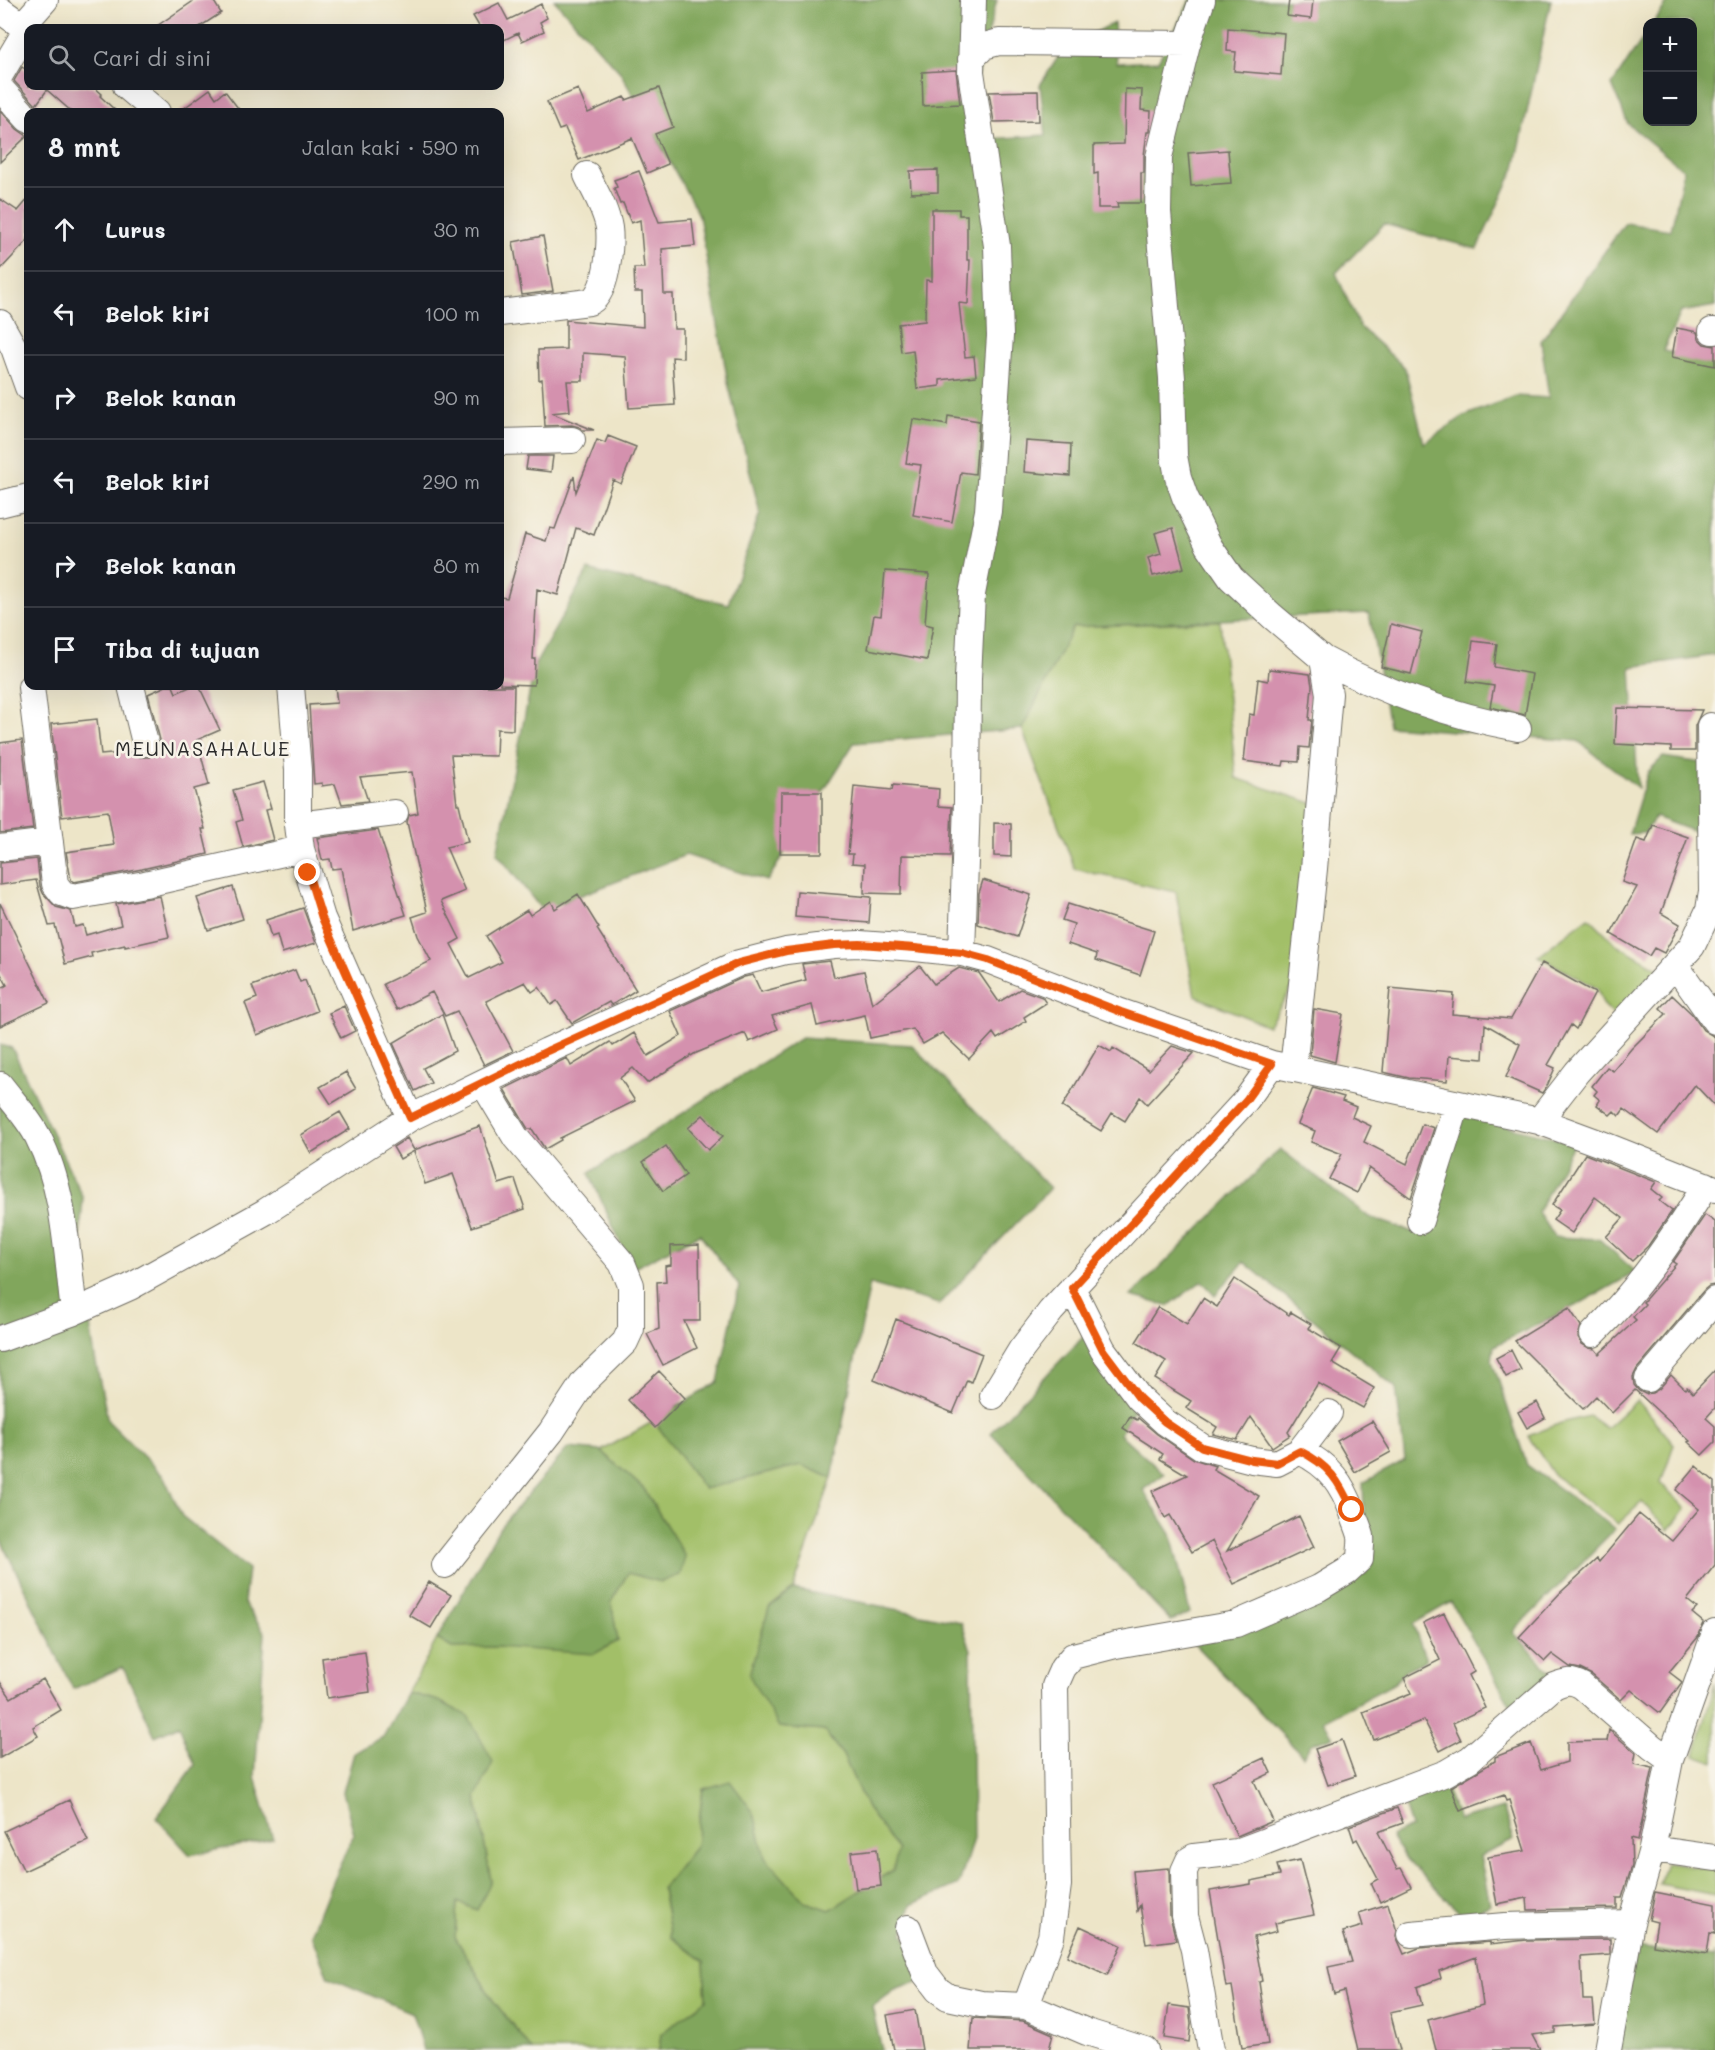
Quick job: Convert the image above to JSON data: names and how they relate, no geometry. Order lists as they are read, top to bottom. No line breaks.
{"districts":["MEUNASAHALUE"],"page":{"map_buttons":["+","−"],"search":"Cari di sini","heading":["8 mnt","Jalan kaki · 590 m"],"list":[["Lurus","30 m"],["Belok kiri","100 m"],["Belok kanan","90 m"],["Belok kiri","290 m"],["Belok kanan","80 m"],"Tiba di tujuan"]}}
